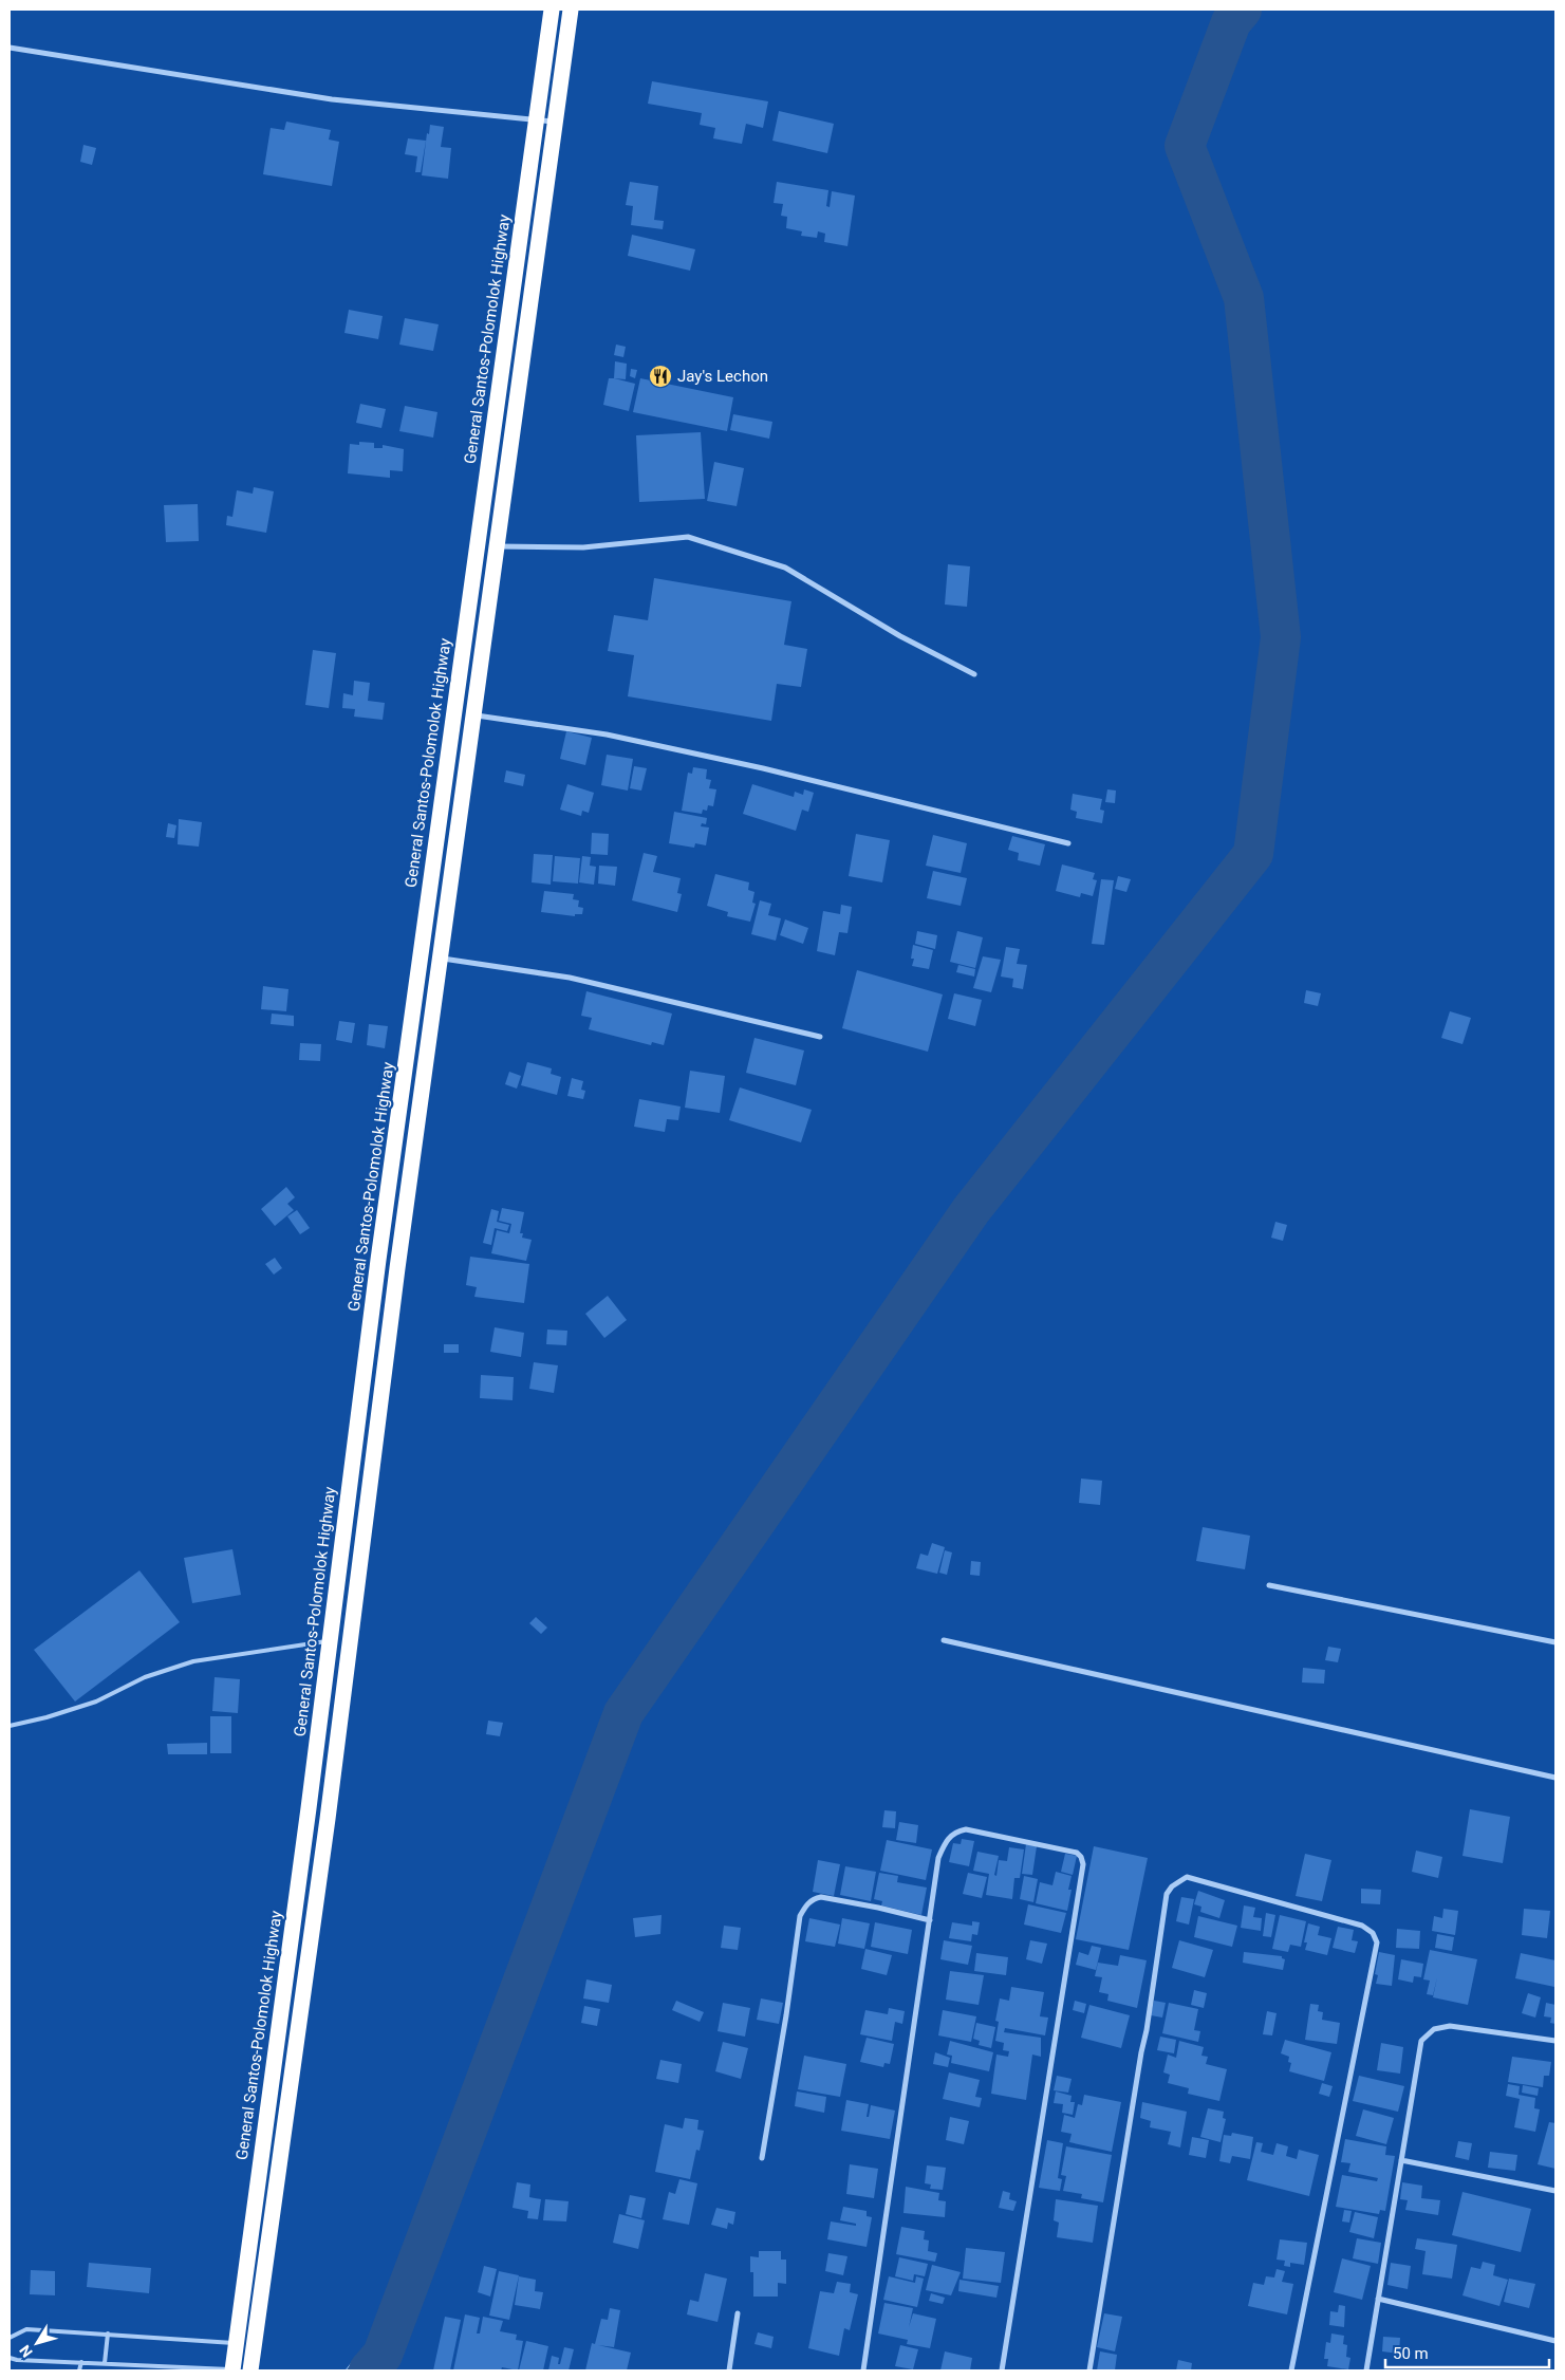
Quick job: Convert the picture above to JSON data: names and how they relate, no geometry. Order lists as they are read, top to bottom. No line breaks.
{"streets":{"highway":["General Santos-Polomolok Highway"]},"places":{"restaurant":["Jay's Lechon"]},"scale_bar":"50 m","north":"bottom left"}
